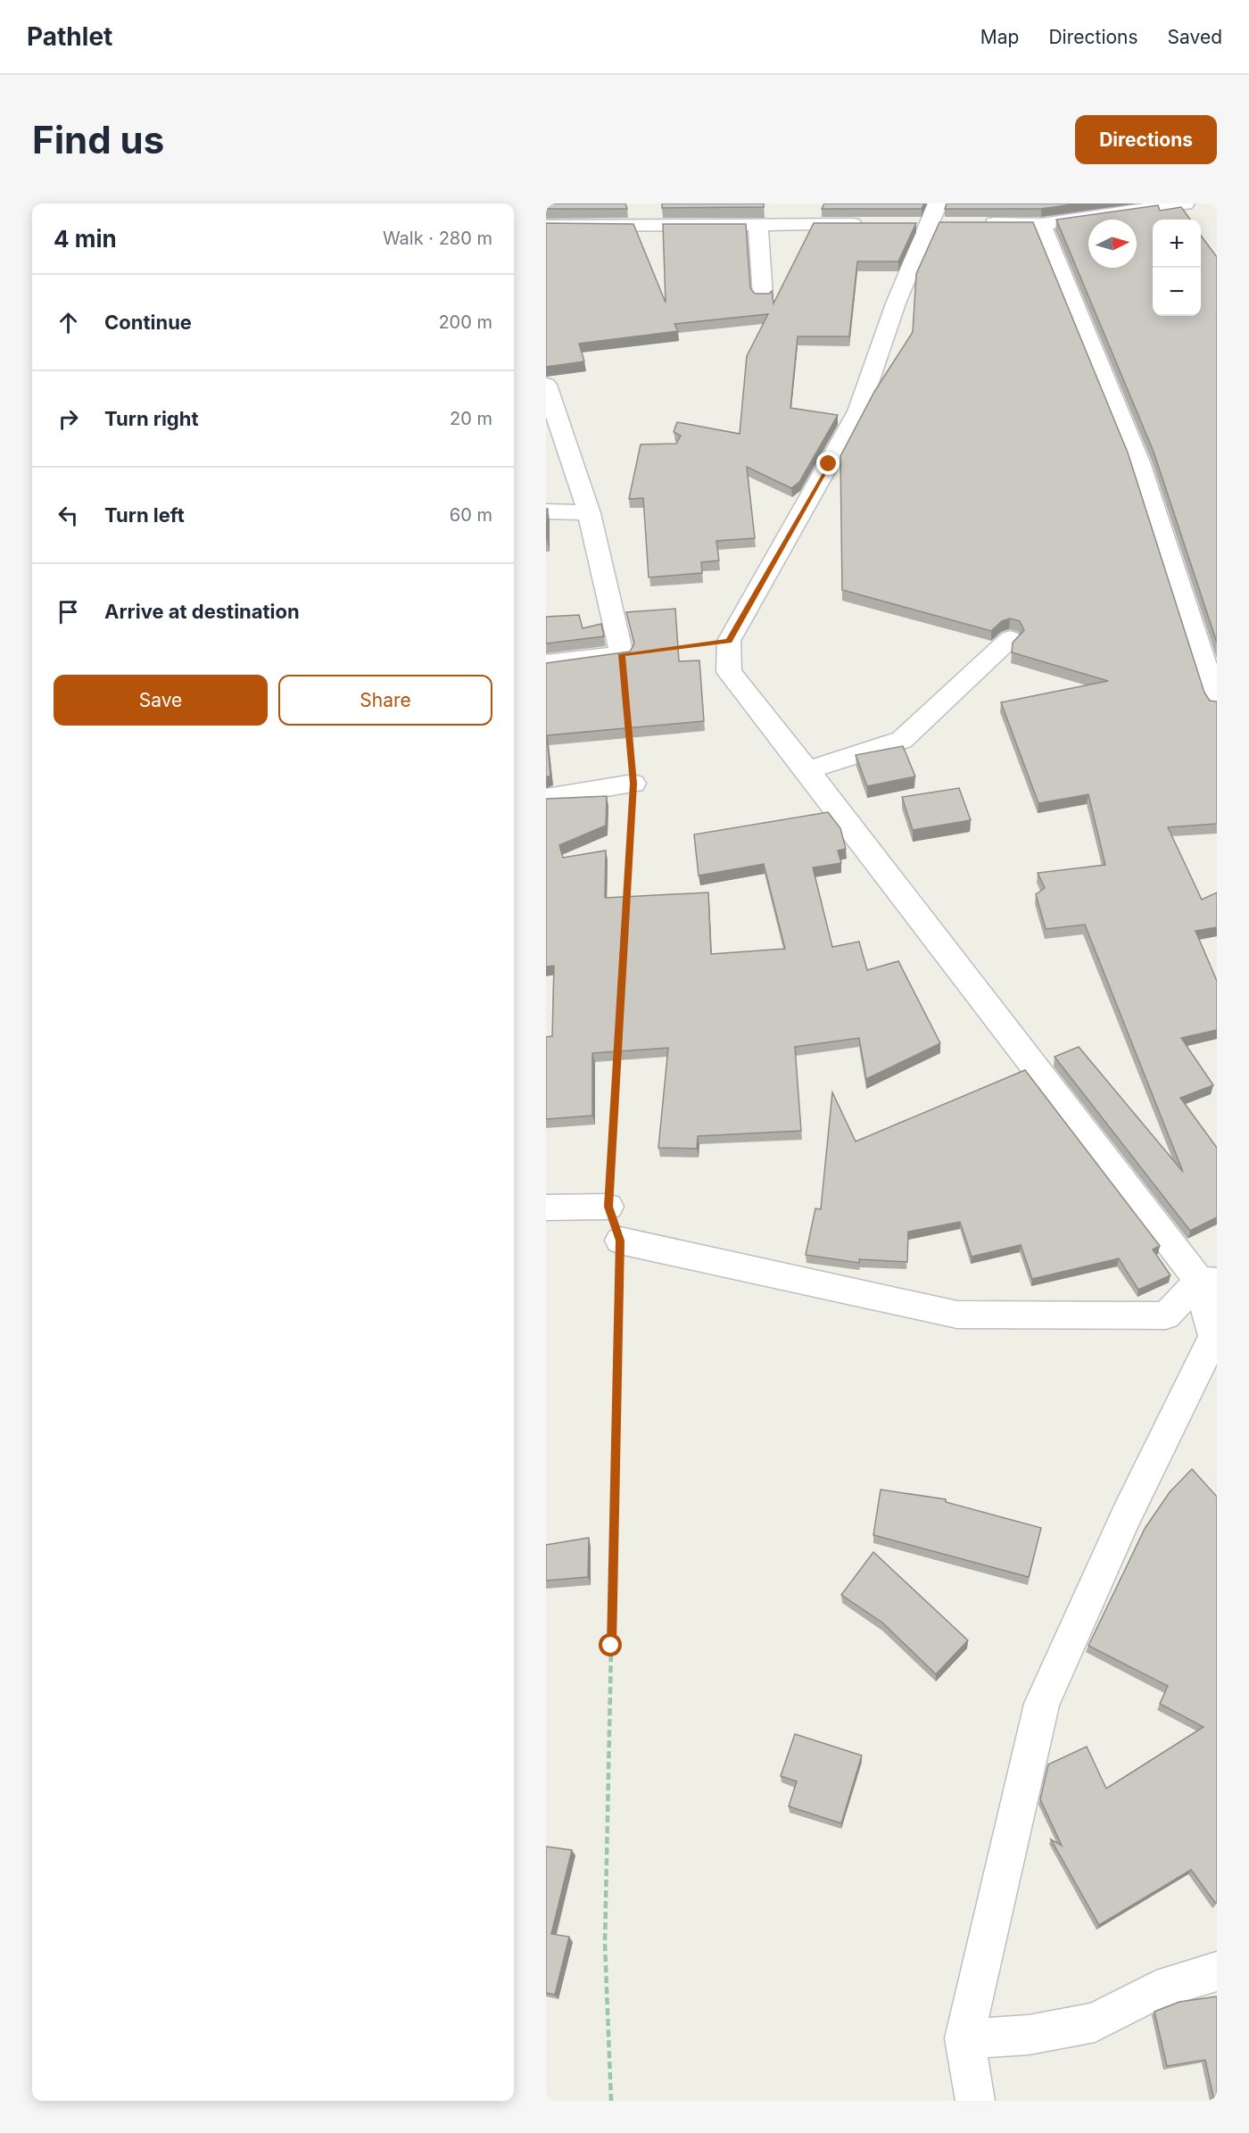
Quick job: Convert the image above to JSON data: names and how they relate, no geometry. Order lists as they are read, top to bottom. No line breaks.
{"north":"right","page":{"header":"Pathlet","nav":["Map","Directions","Saved"],"buttons":["Directions",["Save","Share"]],"title":"Find us","heading":["4 min","Walk · 280 m"],"map_buttons":["+","−"],"list":[["Continue","200 m"],["Turn right","20 m"],["Turn left","60 m"],"Arrive at destination"]}}
